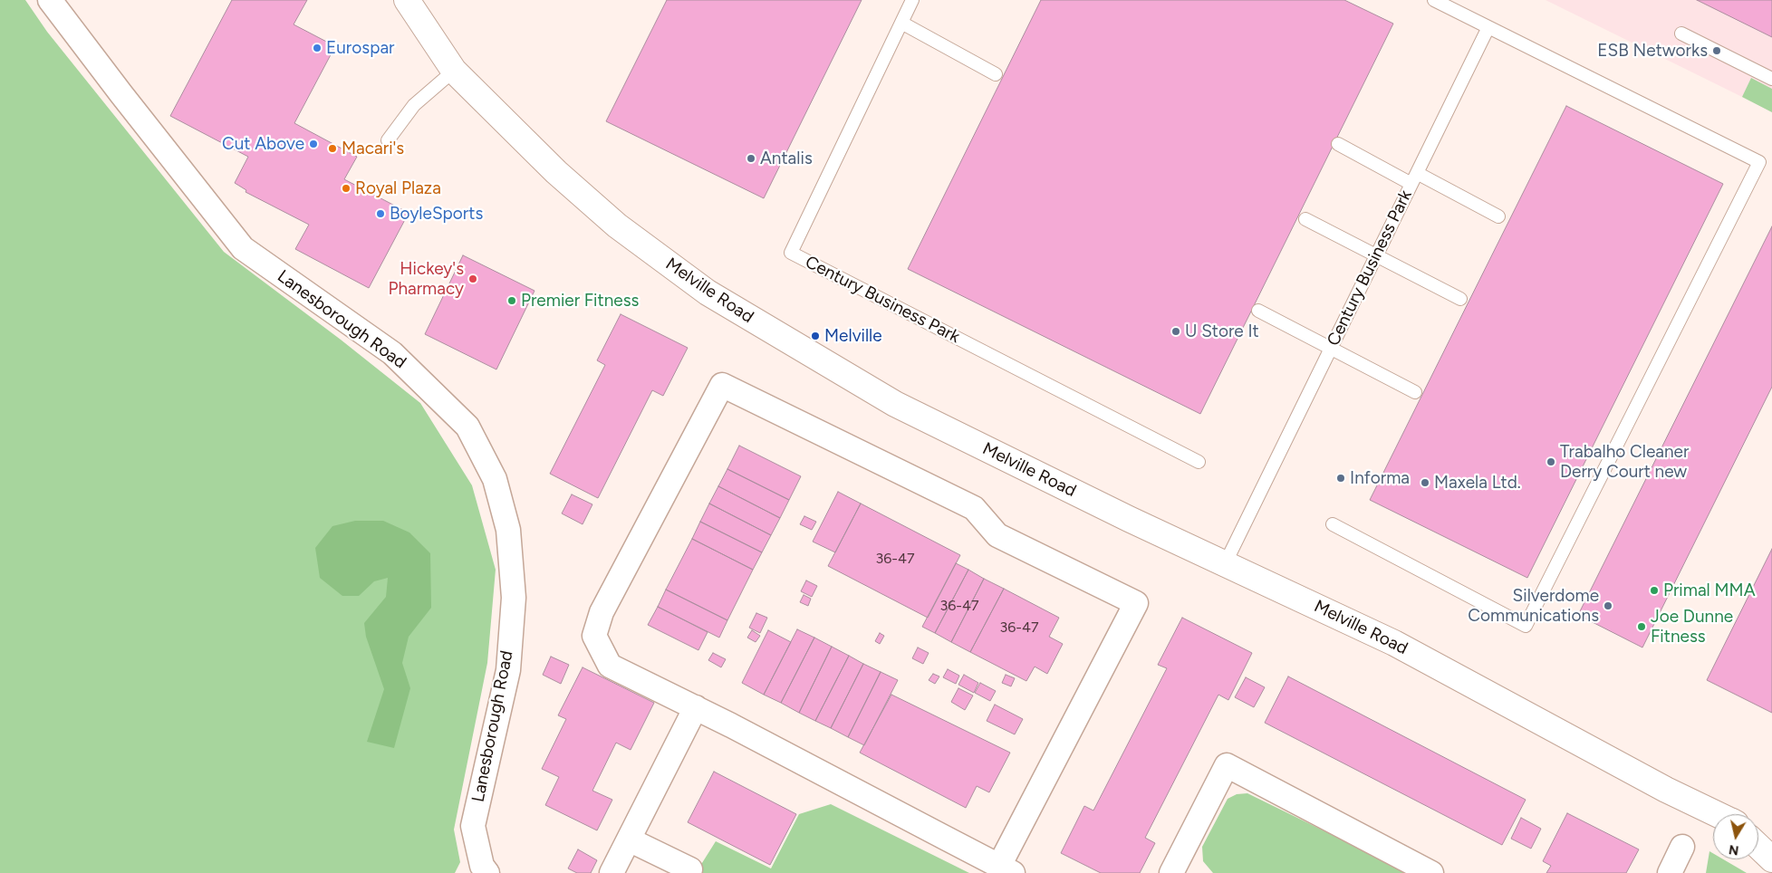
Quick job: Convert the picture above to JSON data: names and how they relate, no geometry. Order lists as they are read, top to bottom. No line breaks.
{"streets":{"street":["Melville Road","Lanesborough Road"],"lane":["Century Business Park"]},"crossings":[["Century Business Park","Melville Road"]],"places":["Eurospar","ESB Networks","Cut Above","Macari's","Antalis","Royal Plaza","BoyleSports","Hickey's Pharmacy","Premier Fitness","U Store It","Melville","Trabalho Cleaner Derry Court new","Informa","Maxela Ltd.","Primal MMA","Silverdome Communications","Joe Dunne Fitness"],"house_numbers":["36-47","36-47","36-47"],"north":"bottom"}
